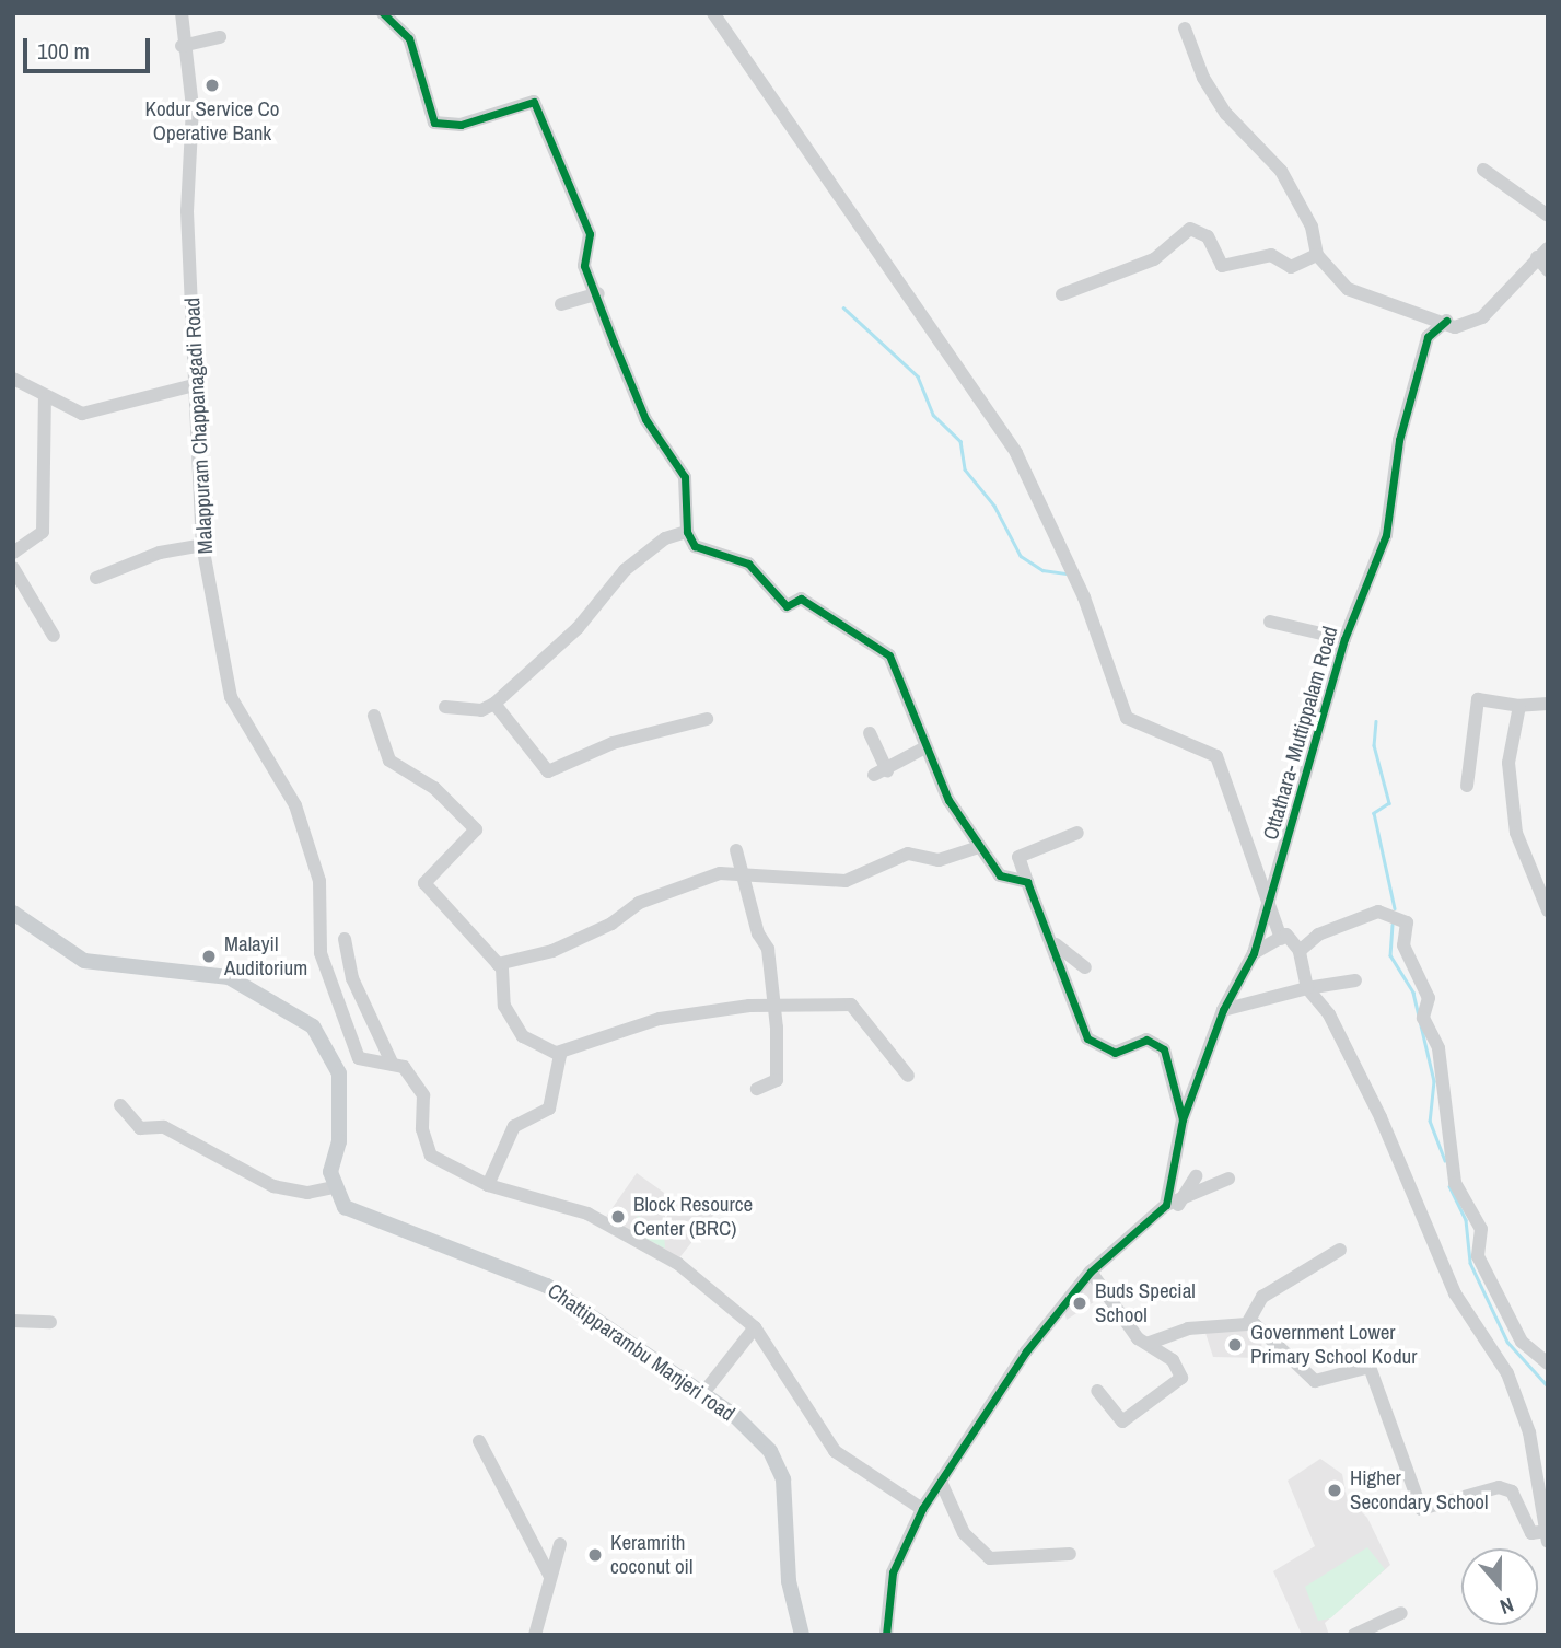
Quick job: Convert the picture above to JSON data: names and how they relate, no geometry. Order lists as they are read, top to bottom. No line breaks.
{"streets":{"main road":["Chattipparambu Manjeri road"],"street":["Malappuram Chappanagadi Road","Ottathara- Muttippalam Road"]},"places":["Kodur Service Co Operative Bank","Malayil Auditorium","Block Resource Center (BRC)","Buds Special School","Government Lower Primary School Kodur","Higher Secondary School","Keramrith coconut oil"],"scale_bar":"100 m","north":"bottom"}
